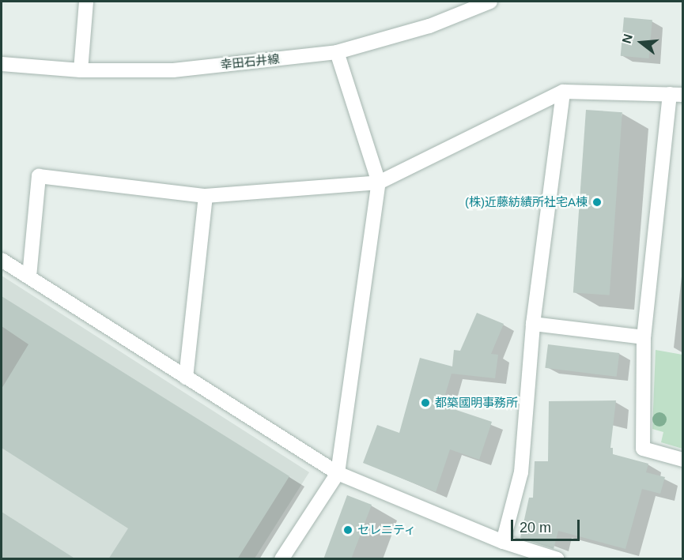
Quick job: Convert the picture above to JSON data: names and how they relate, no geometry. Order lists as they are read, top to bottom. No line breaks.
{"streets":{"street":["幸田石井線"]},"places":["(株)近藤紡績所社宅A棟","都築國明事務所","セレニティ"],"scale_bar":"20 m","north":"left"}
